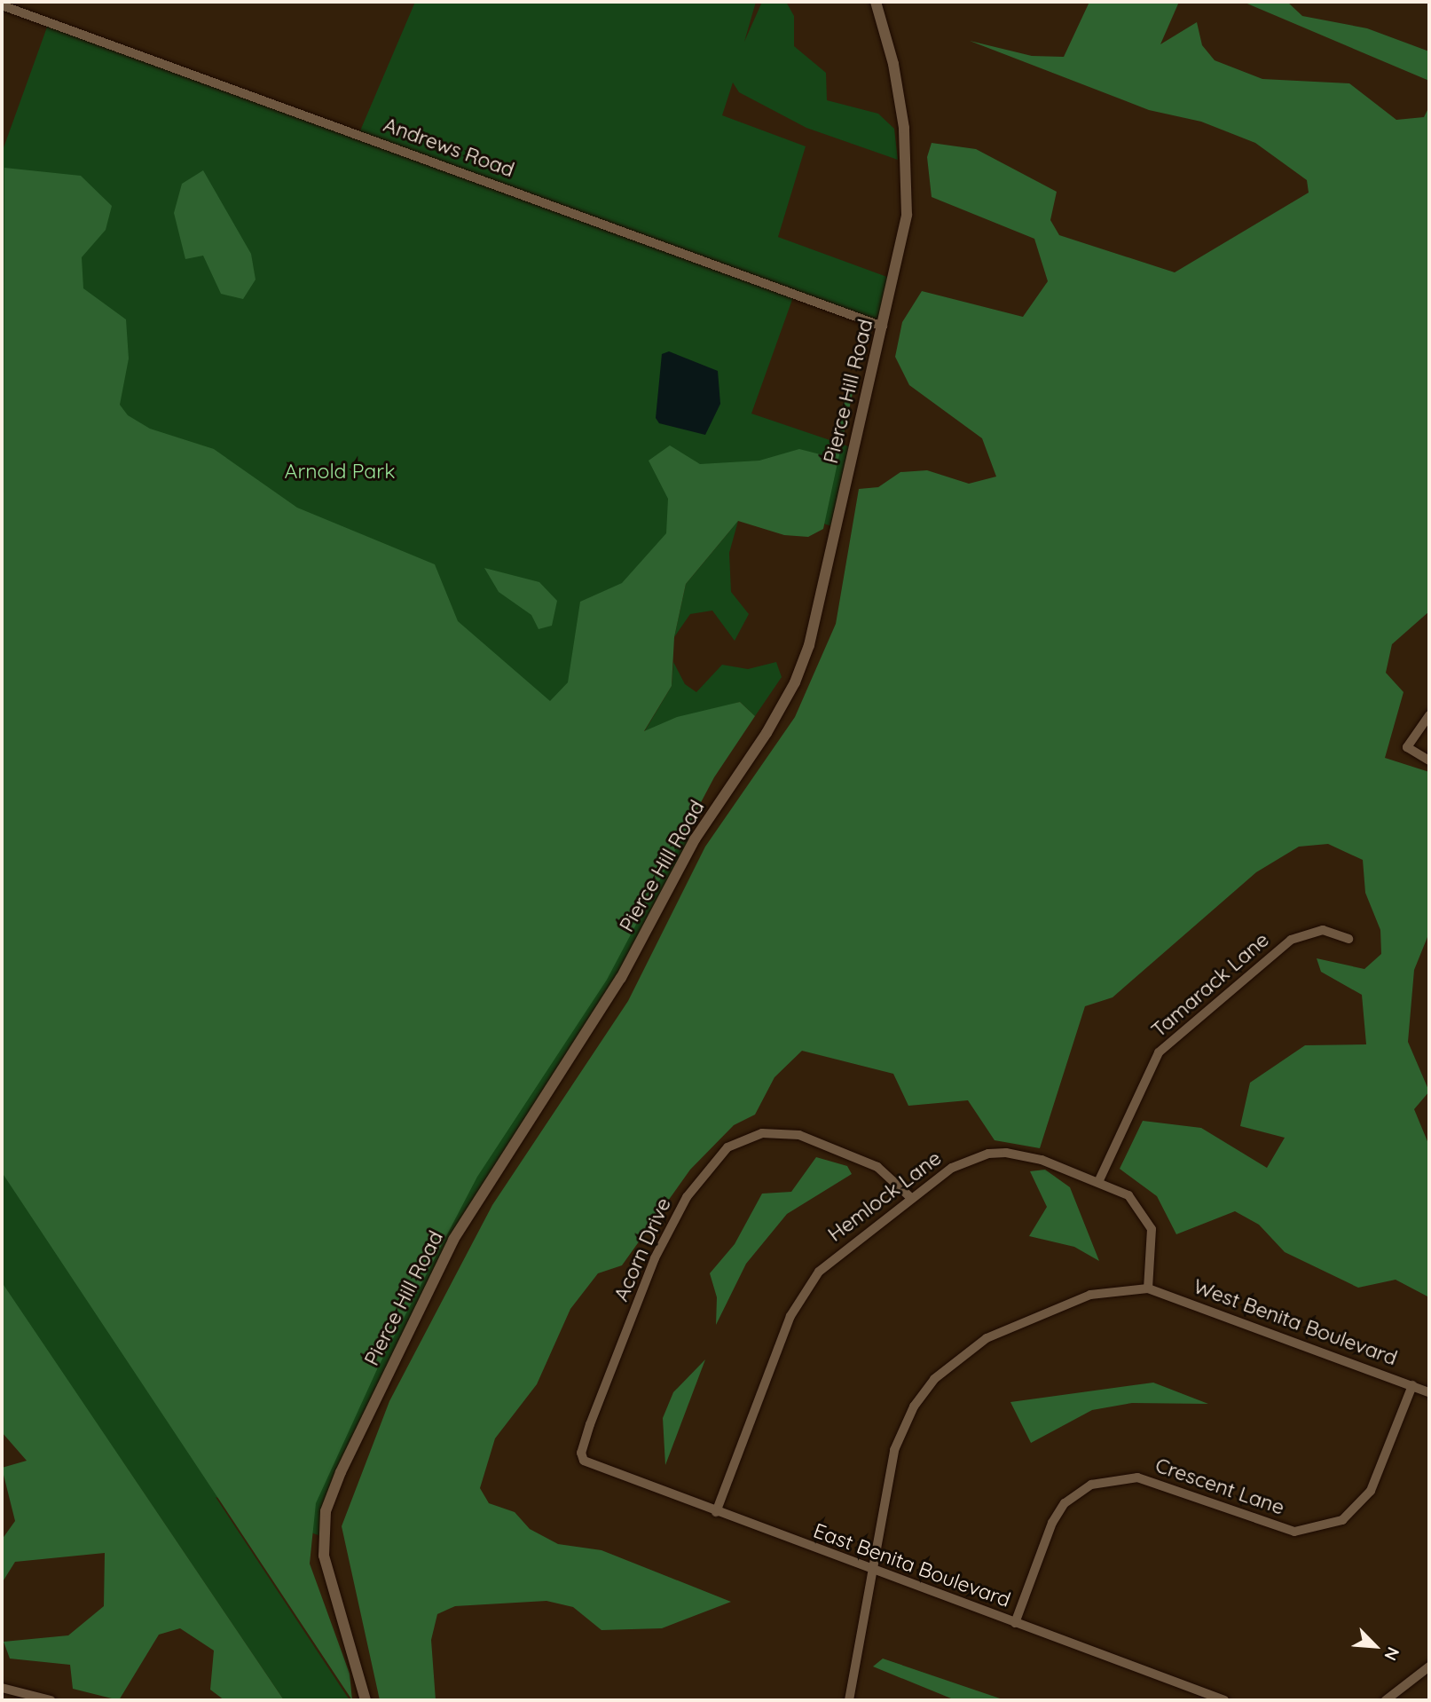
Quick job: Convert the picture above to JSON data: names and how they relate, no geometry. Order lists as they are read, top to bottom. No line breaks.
{"streets":{"street":["Andrews Road","Pierce Hill Road","Tamarack Lane","Hemlock Lane","Acorn Drive","West Benita Boulevard","Crescent Lane","East Benita Boulevard"]},"crossings":[["Andrews Road","Pierce Hill Road"],["Tamarack Lane","Hemlock Lane"],["Hemlock Lane","Acorn Drive"],["Hemlock Lane","West Benita Boulevard"],["Hemlock Lane","East Benita Boulevard"],["Acorn Drive","East Benita Boulevard"],["West Benita Boulevard","Crescent Lane"],["Crescent Lane","East Benita Boulevard"]],"parks":["Arnold Park"],"north":"bottom right"}
